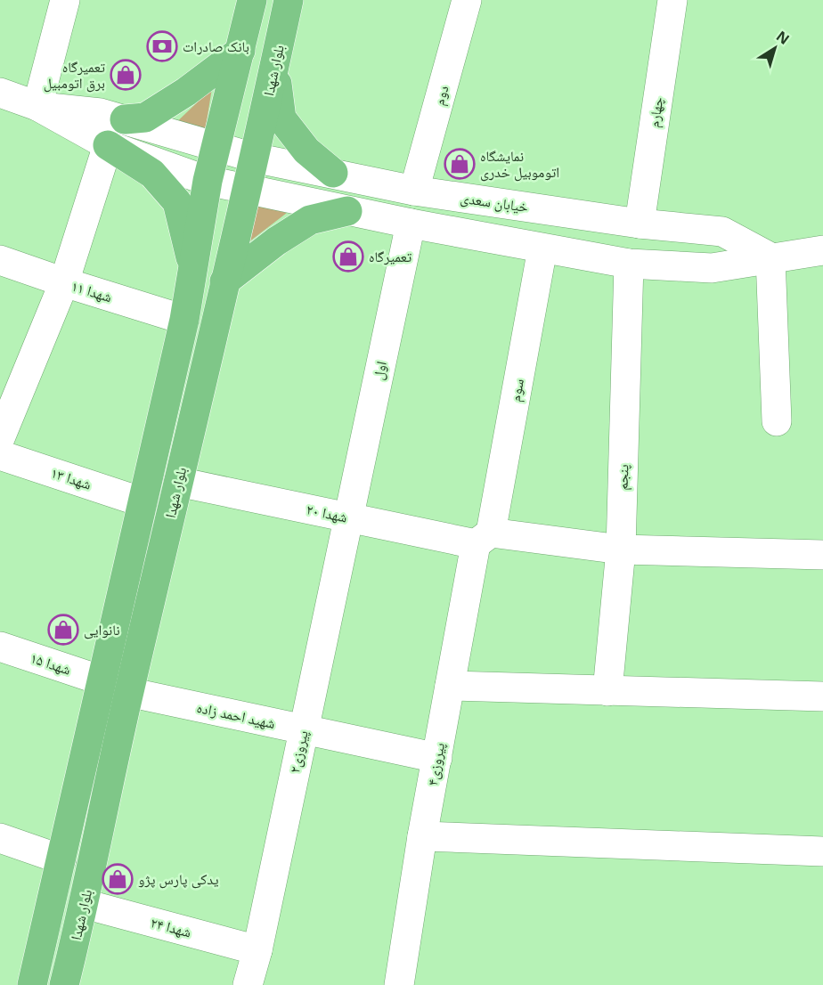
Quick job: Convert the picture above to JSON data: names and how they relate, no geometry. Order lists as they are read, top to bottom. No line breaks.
{"streets":{"main road":["بلوار شهدا"],"street":["دوم","چهارم","خیابان سعدی","شهدا ۱۱","اول","سوم","پنجم","شهدا ۱۳","شهدا ۲۰","شهدا ۱۵","شهید احمد زاده","پیروزی۲","پیروزی۴","شهدا ۲۴"]},"crossings":[["بلوار شهدا","خیابان سعدی"],["بلوار شهدا","شهدا ۱۱"],["بلوار شهدا","شهدا ۱۳"],["بلوار شهدا","شهدا ۲۰"],["بلوار شهدا","شهدا ۱۵"],["بلوار شهدا","شهید احمد زاده"],["بلوار شهدا","شهدا ۲۴"],["دوم","خیابان سعدی"],["چهارم","خیابان سعدی"],["اول","شهدا ۲۰"],["اول","پیروزی۲"],["سوم","شهدا ۲۰"],["سوم","پیروزی۴"],["پنجم","شهدا ۲۰"],["شهدا ۲۰","پیروزی۲"],["شهدا ۲۰","پیروزی۴"],["شهید احمد زاده","پیروزی۲"],["شهید احمد زاده","پیروزی۴"],["پیروزی۲","شهدا ۲۴"]],"places":{"bank":["بانک صادرات"],"shop":["تعمیرگاه برق اتومبیل","نمایشگاه اتوموبیل خدری","تعمیرگاه","نانوایی","یدکی پارس پژو"]},"north":"top right"}
